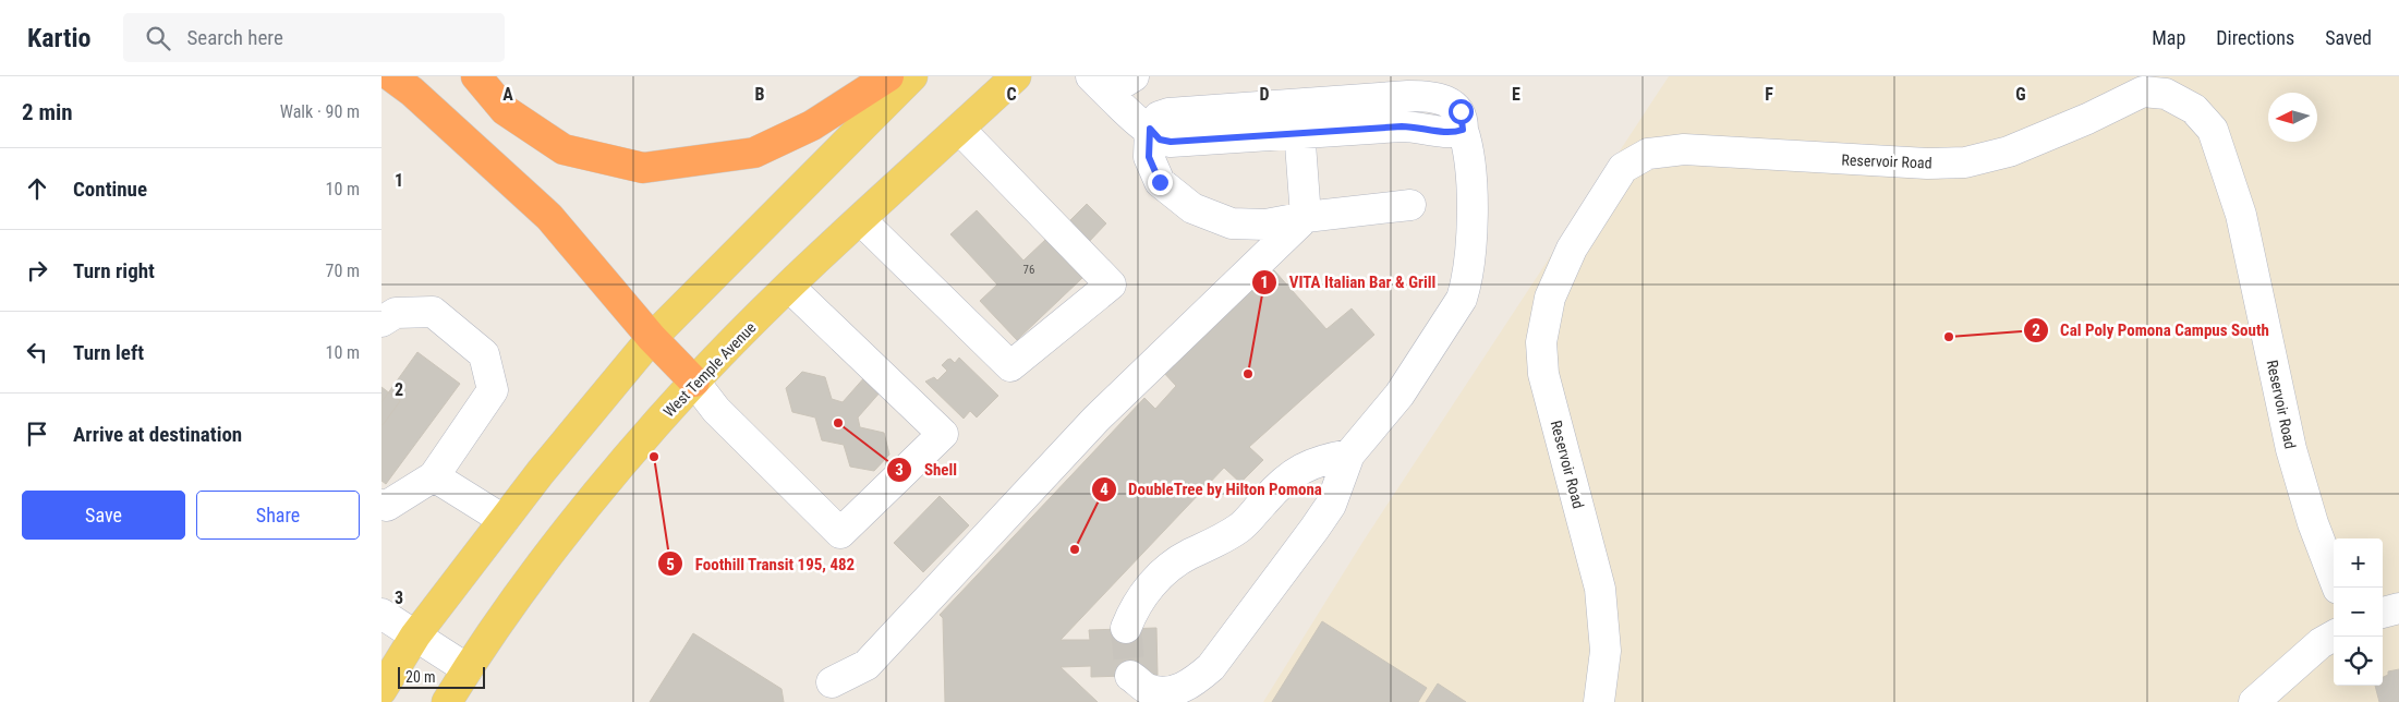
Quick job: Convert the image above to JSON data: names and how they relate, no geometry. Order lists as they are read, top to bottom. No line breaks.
{"streets":{"main road":["West Temple Avenue"],"street":["Reservoir Road"]},"places":["Cal Poly Pomona Campus South","VITA Italian Bar & Grill","Shell","Foothill Transit 195, 482","DoubleTree by Hilton Pomona"],"house_numbers":["76"],"scale_bar":"20 m","north":"left","page":{"header":"Kartio","search":"Search here","nav":["Map","Directions","Saved"],"heading":["2 min","Walk · 90 m"],"list":[["Continue","10 m"],["Turn right","70 m"],["Turn left","10 m"],"Arrive at destination"],"buttons":["Save","Share"],"map_buttons":["+","−"],"scale":"20 m"},"grid":{"columns":["A","B","C","D","E","F","G"],"rows":["1","2","3"]}}
